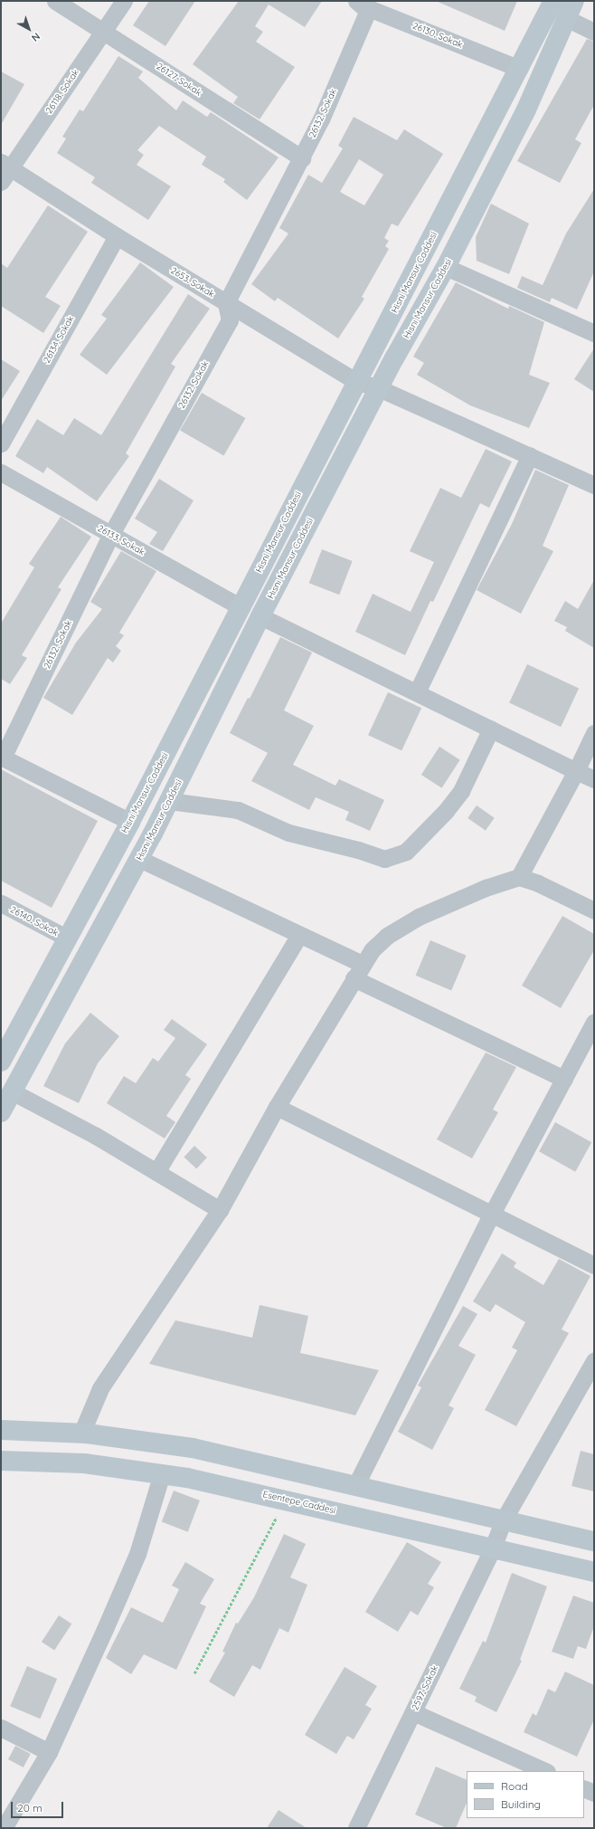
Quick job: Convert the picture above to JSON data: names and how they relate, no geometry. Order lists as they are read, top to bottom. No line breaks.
{"streets":{"main road":["Hisni Mansur Caddesi","Hısnı Mansur Caddesi","Esentepe Caddesi"],"street":["26130. Sokak","26127. Sokak","26118. Sokak","26132. Sokak","2653. Sokak","26134. Sokak","26133. Sokak","26140. Sokak","2597. Sokak"]},"crossings":[["26130. Sokak","26132. Sokak"],["26130. Sokak","Hisni Mansur Caddesi"],["26127. Sokak","26118. Sokak"],["26127. Sokak","26132. Sokak"],["26118. Sokak","2653. Sokak"],["26132. Sokak","2653. Sokak"],["26132. Sokak","26133. Sokak"],["Hisni Mansur Caddesi","2653. Sokak"],["Hisni Mansur Caddesi","26133. Sokak"],["Hisni Mansur Caddesi","26140. Sokak"],["2653. Sokak","Hısnı Mansur Caddesi"],["2653. Sokak","26134. Sokak"],["Esentepe Caddesi","2597. Sokak"]],"legend":["Road","Building"],"scale_bar":"20 m","north":"bottom right"}
